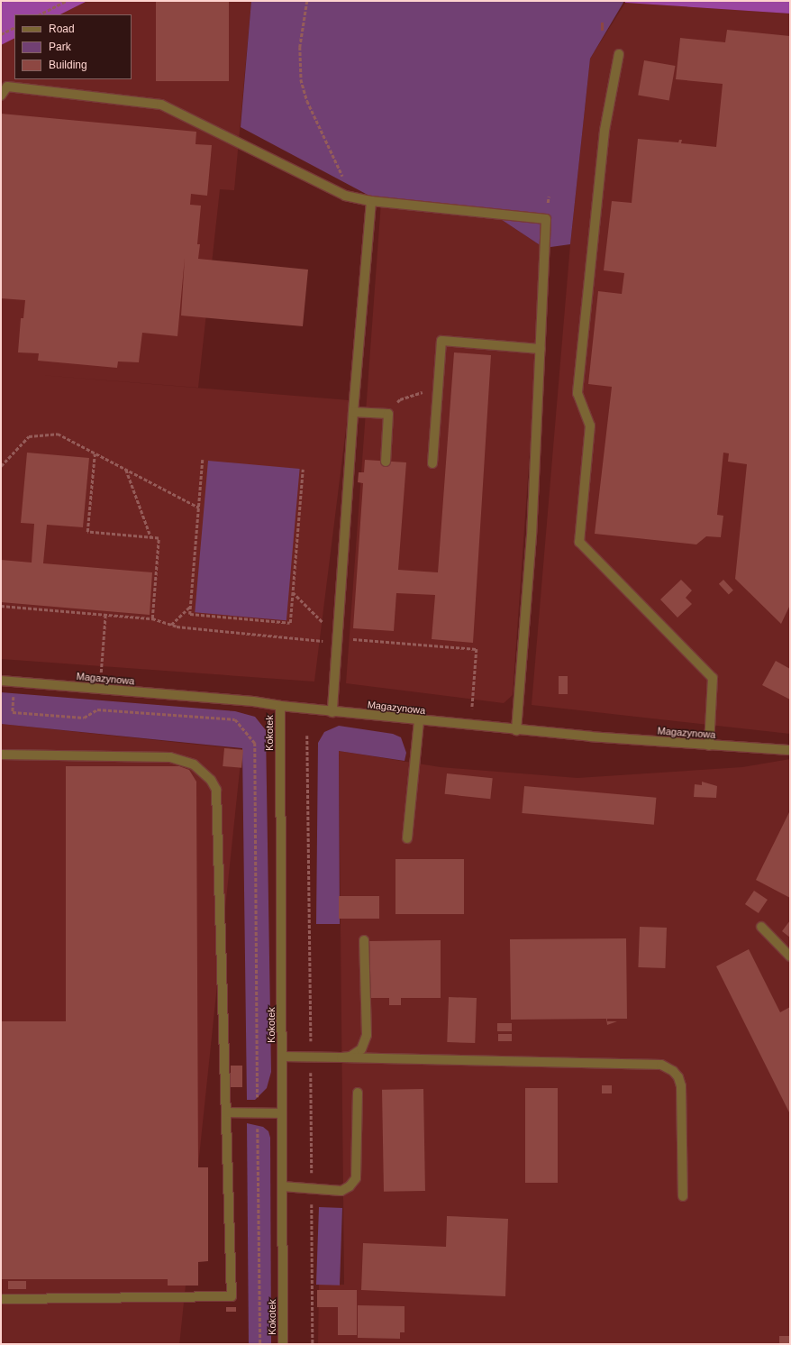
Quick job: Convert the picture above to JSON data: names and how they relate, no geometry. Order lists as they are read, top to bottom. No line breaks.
{"streets":{"street":["Magazynowa","Kokotek"]},"crossings":[["Magazynowa","Kokotek"]],"legend":["Road","Park","Building"]}
